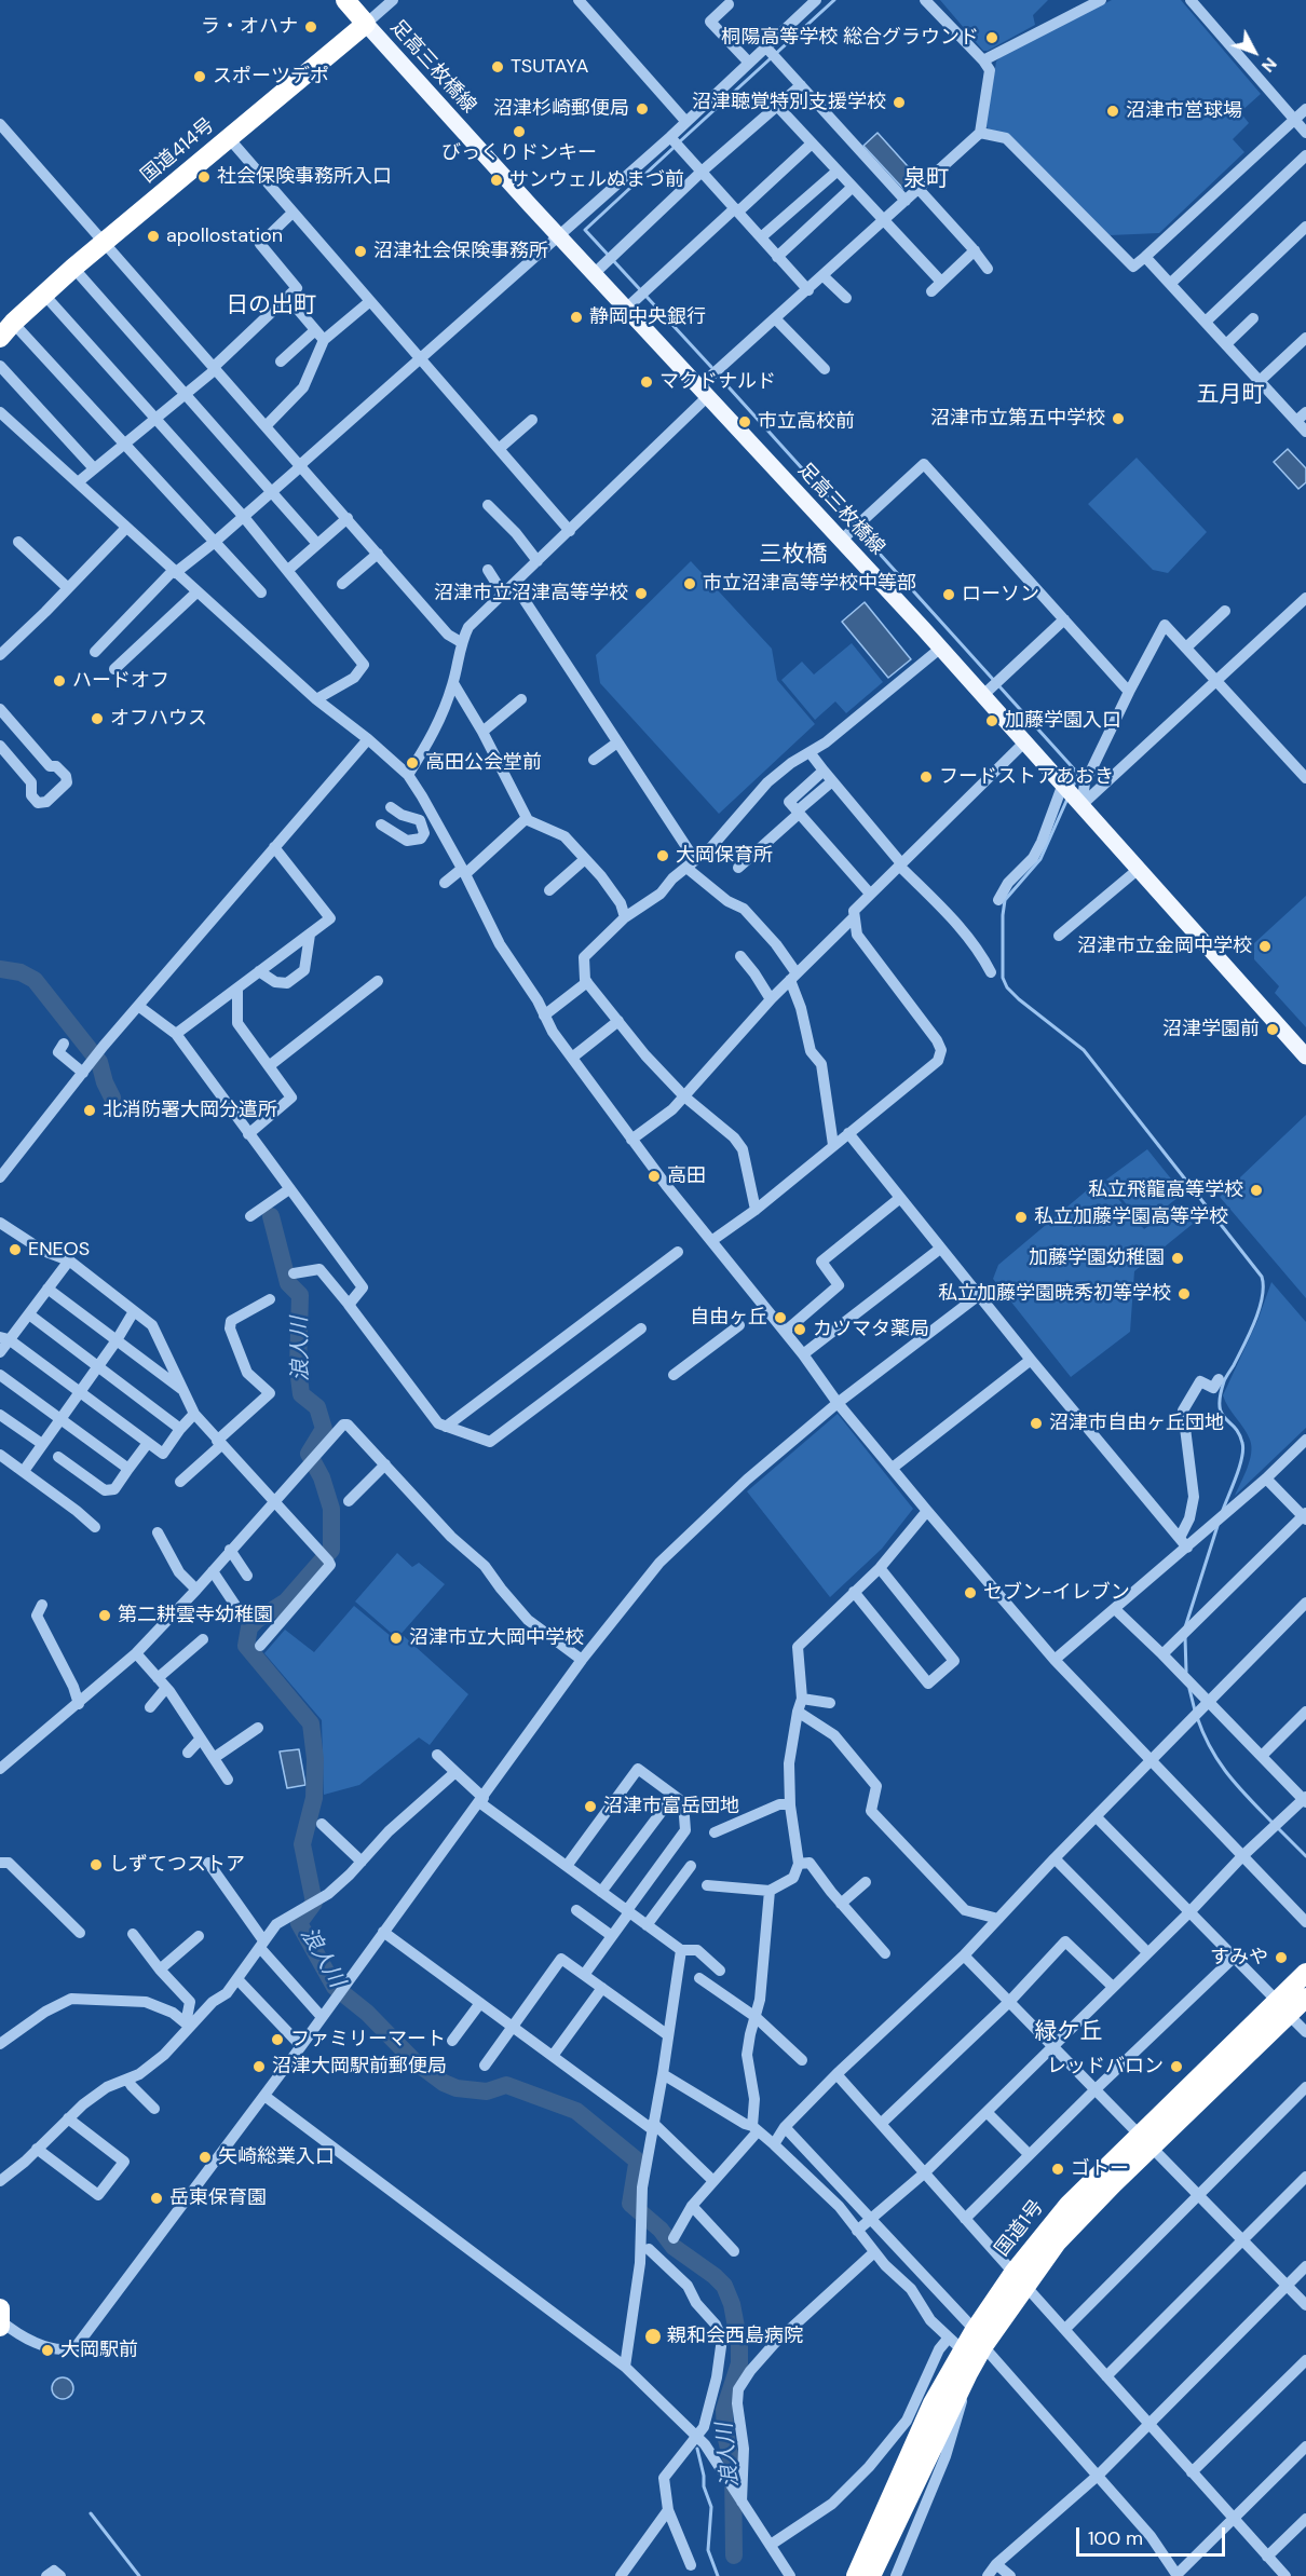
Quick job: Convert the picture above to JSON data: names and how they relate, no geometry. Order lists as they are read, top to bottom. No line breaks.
{"streets":{"highway":["国道414号","国道1号"],"main road":["足高三枚橋線"]},"crossings":[["足高三枚橋線","国道414号"]],"districts":["泉町","日の出町","五月町","三枚橋","緑ケ丘"],"water":["浪人川"],"places":["ラ・オハナ","桐陽高等学校 総合グラウンド","TSUTAYA","スポーツデポ","沼津聴覚特別支援学校","沼津杉崎郵便局","沼津市営球場","びっくりドンキー","社会保険事務所入口","サンウェルぬまづ前","apollostation","沼津社会保険事務所","静岡中央銀行","マクドナルド","沼津市立第五中学校","市立高校前","市立沼津高等学校中等部","沼津市立沼津高等学校","ローソン","ハードオフ","オフハウス","加藤学園入口","高田公会堂前","フードストアあおき","大岡保育所","沼津市立金岡中学校","沼津学園前","北消防署大岡分遣所","高田","私立飛龍高等学校","私立加藤学園高等学校","ENEOS","加藤学園幼稚園","私立加藤学園暁秀初等学校","自由ヶ丘","カツマタ薬局","沼津市自由ヶ丘団地","セブン-イレブン","第二耕雲寺幼稚園","沼津市立大岡中学校","沼津市富岳団地","しずてつストア","すみや","ファミリーマート","沼津大岡駅前郵便局","レッドバロン","矢崎総業入口","ゴトー","岳東保育園","親和会西島病院","大岡駅前"],"scale_bar":"100 m","north":"bottom right"}
